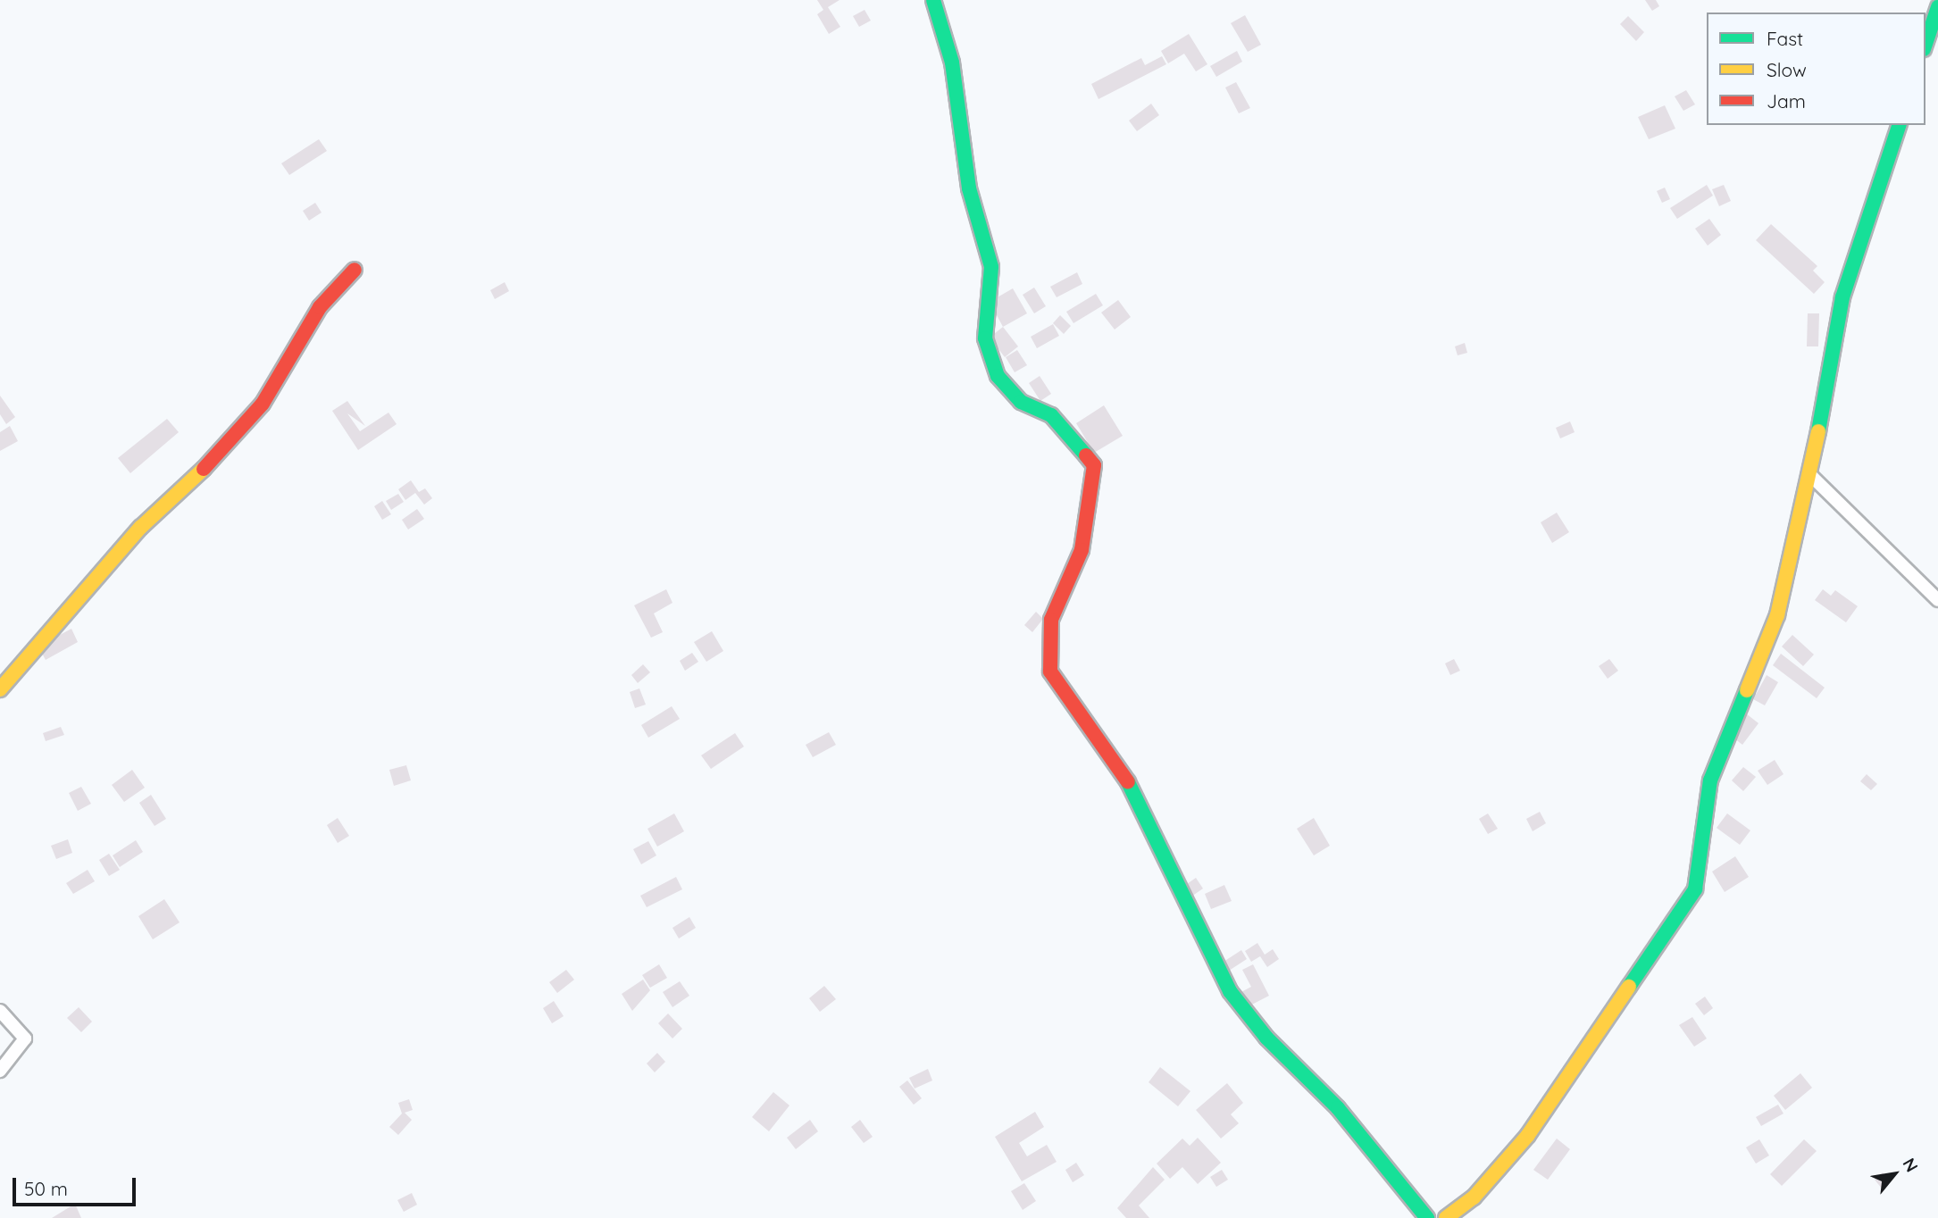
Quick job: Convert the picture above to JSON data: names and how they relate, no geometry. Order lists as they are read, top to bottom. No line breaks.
{"legend":["Fast","Slow","Jam"],"scale_bar":"50 m","north":"top right"}
